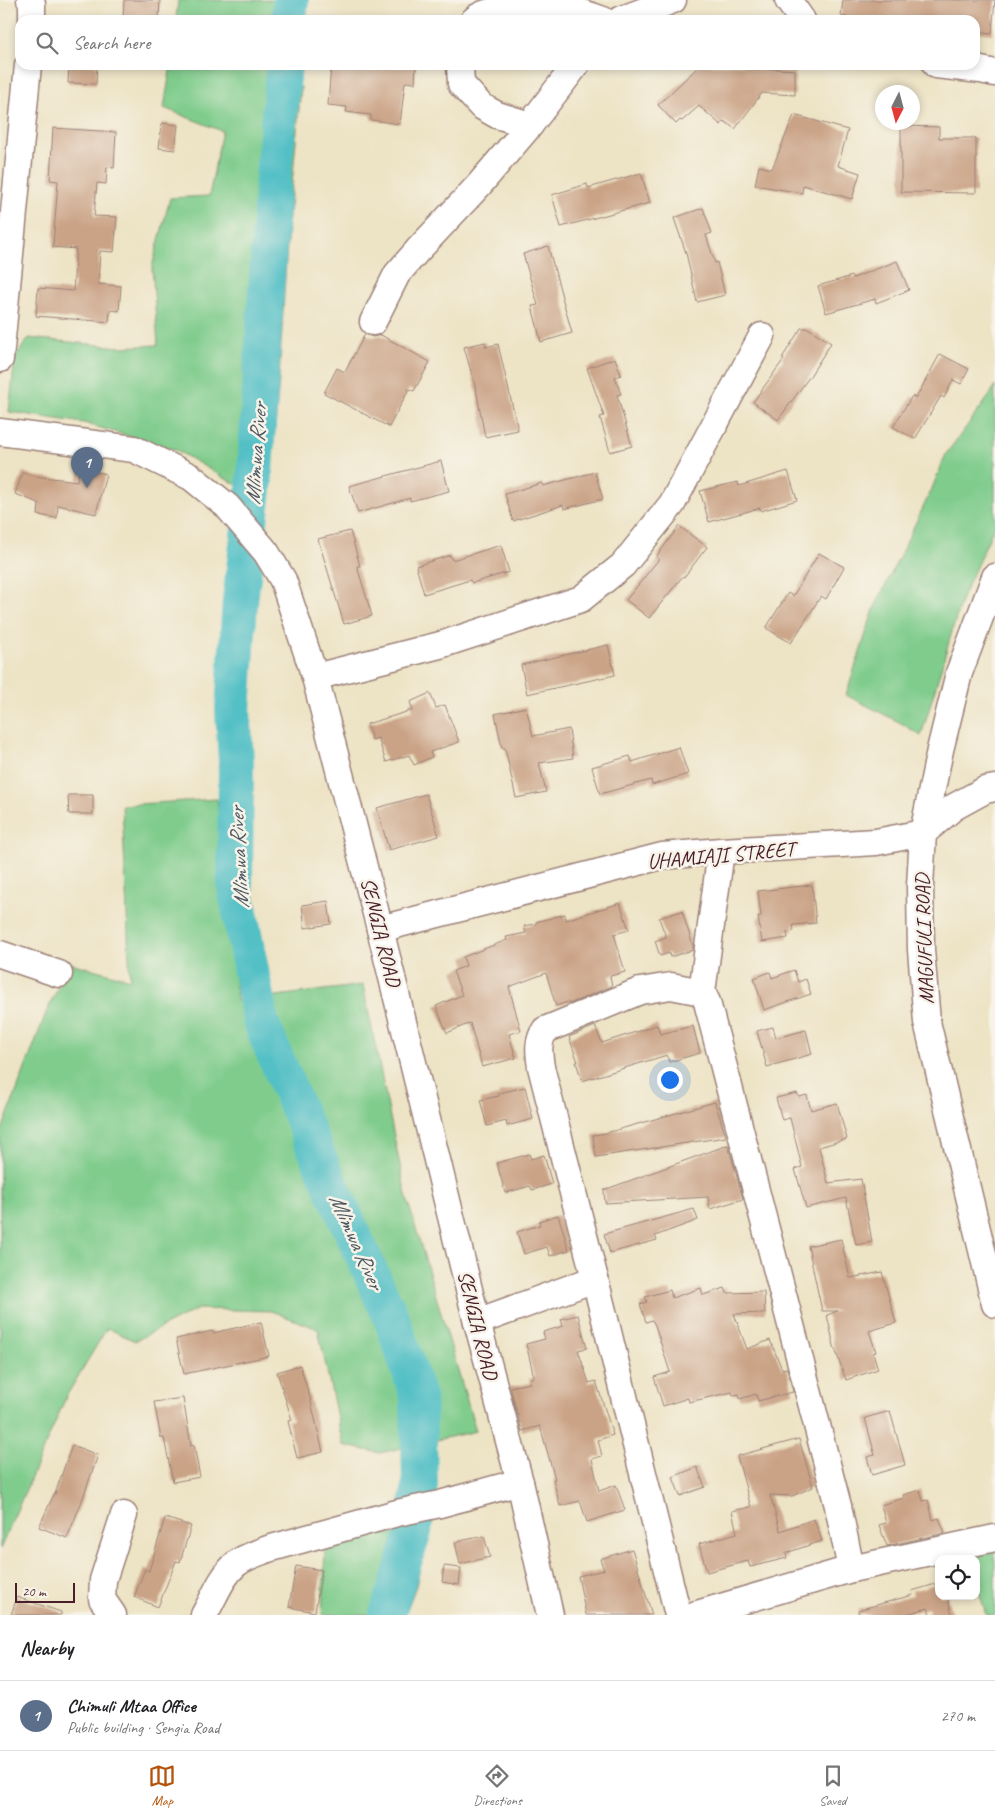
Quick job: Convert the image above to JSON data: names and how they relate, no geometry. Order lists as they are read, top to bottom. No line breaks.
{"streets":{"street":["UHAMIAJI STREET","SENGIA ROAD","MAGUFULI ROAD"]},"crossings":[["UHAMIAJI STREET","SENGIA ROAD"],["UHAMIAJI STREET","MAGUFULI ROAD"]],"water":["Mlimwa River"],"scale_bar":"20 m","north":"bottom","page":{"search":"Search here","pins":"1","scale":"20 m","heading":"Nearby","list":[{"mark":"1","name":"Chimuli Mtaa Office","note":"Public building · Sengia Road","value":"270 m"}],"nav":["Map","Directions","Saved"]}}
